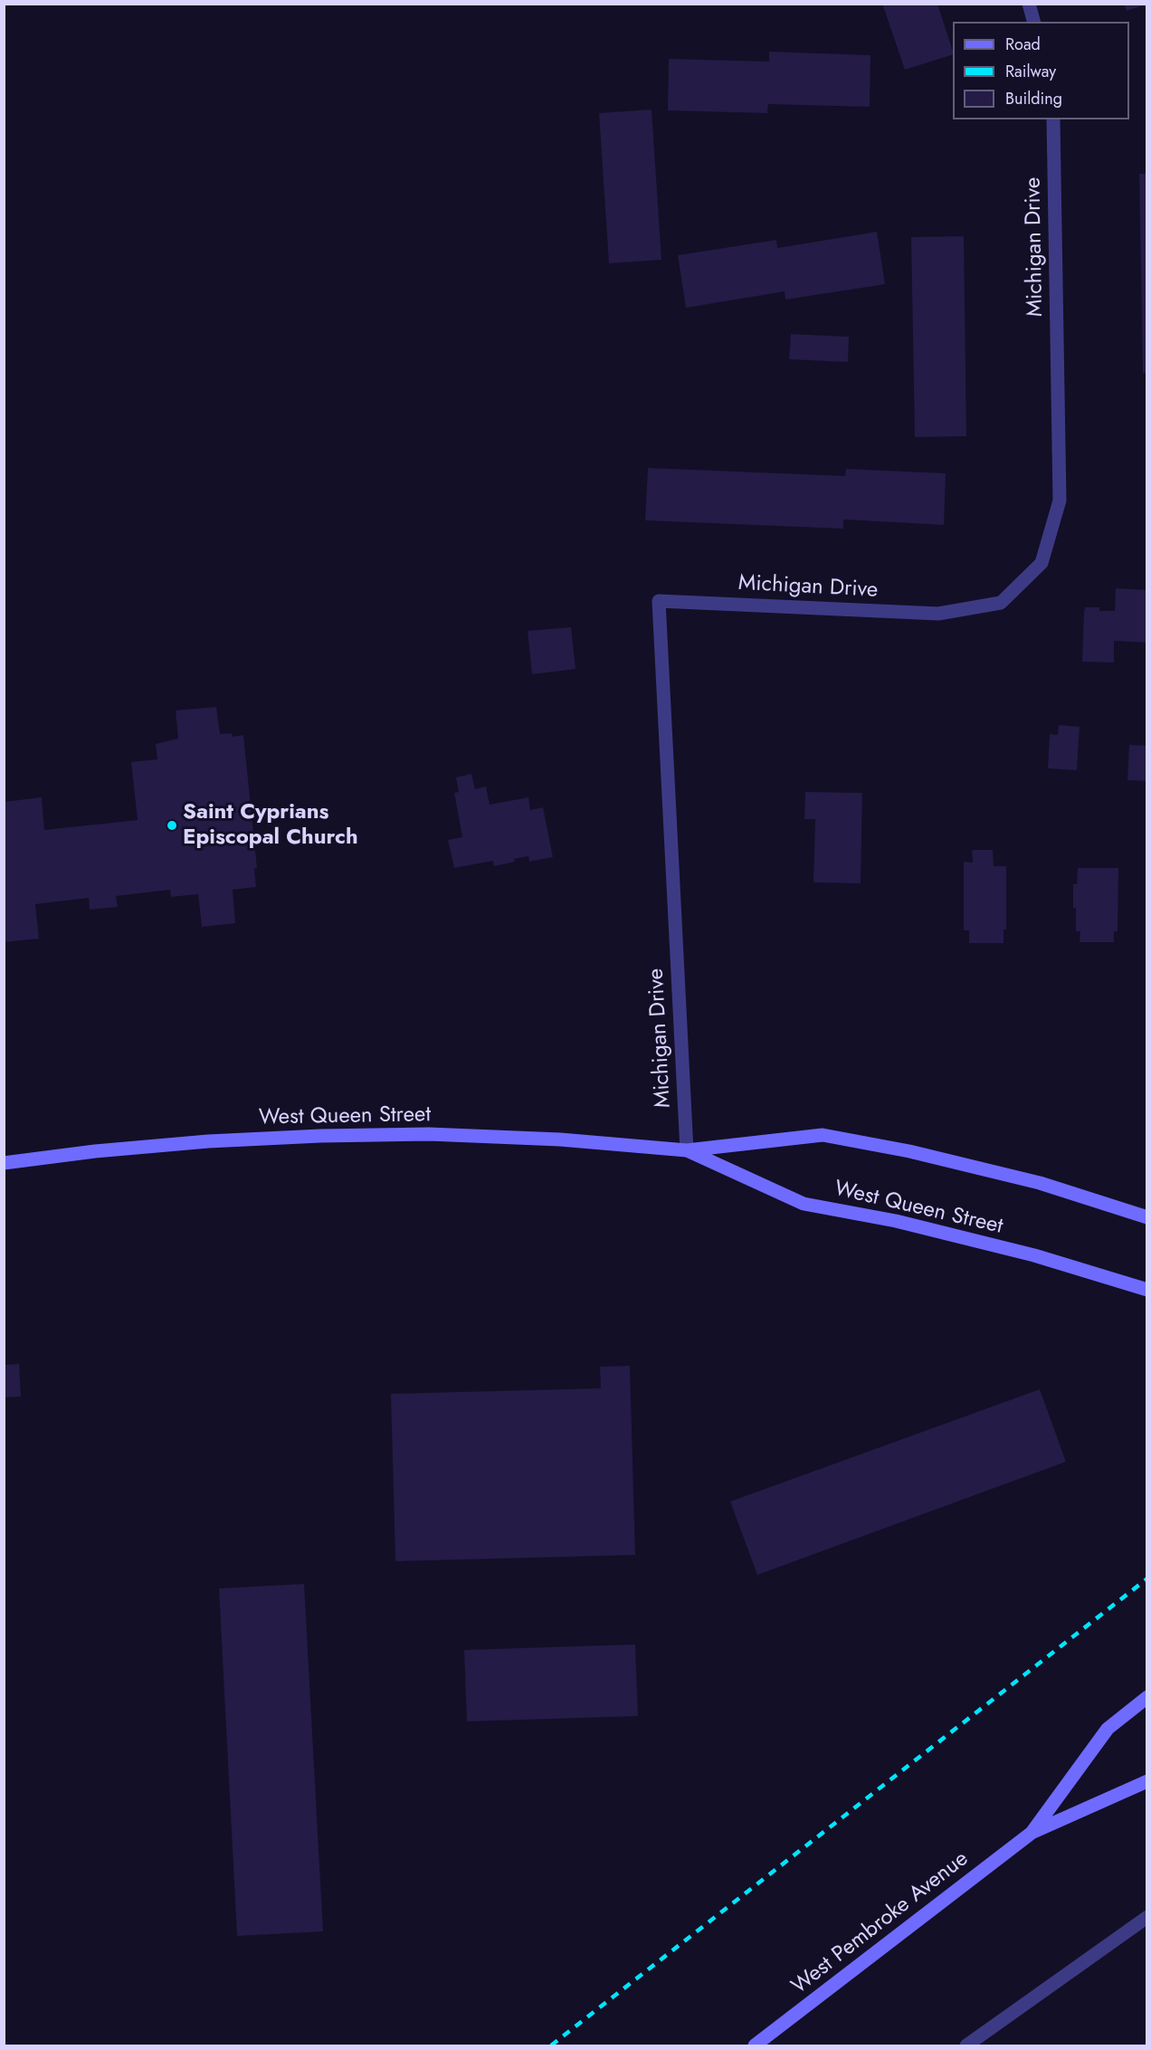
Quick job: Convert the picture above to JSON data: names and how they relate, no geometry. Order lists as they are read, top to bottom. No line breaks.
{"streets":{"main road":["West Queen Street","West Pembroke Avenue"],"street":["Michigan Drive"]},"crossings":[["Michigan Drive","West Queen Street"]],"places":["Saint Cyprians Episcopal Church"],"legend":["Road","Railway","Building"]}
